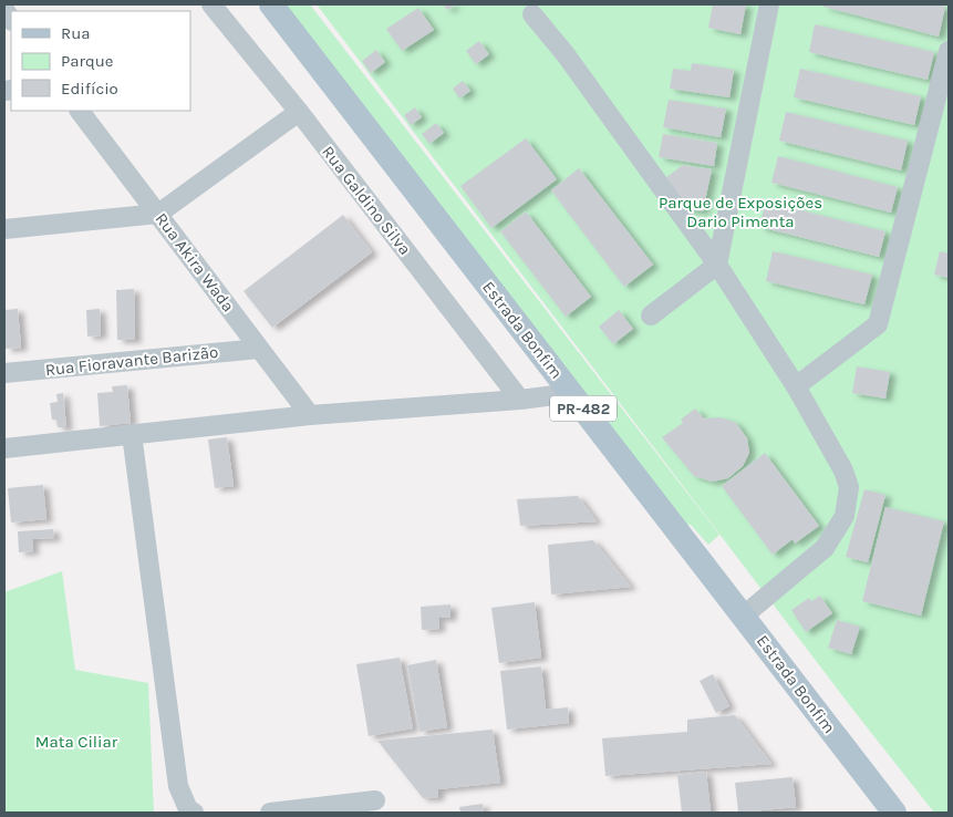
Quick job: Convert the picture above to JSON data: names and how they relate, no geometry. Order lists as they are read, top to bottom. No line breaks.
{"streets":{"main road":["Estrada Bonfim","PR-482"],"street":["Rua Galdino Silva","Rua Akira Wada","Rua Fioravante Barizão"]},"crossings":[["Rua Akira Wada","Rua Fioravante Barizão"]],"parks":["Parque de Exposições Dario Pimenta","Mata Ciliar"],"legend":["Rua","Parque","Edifício"]}
